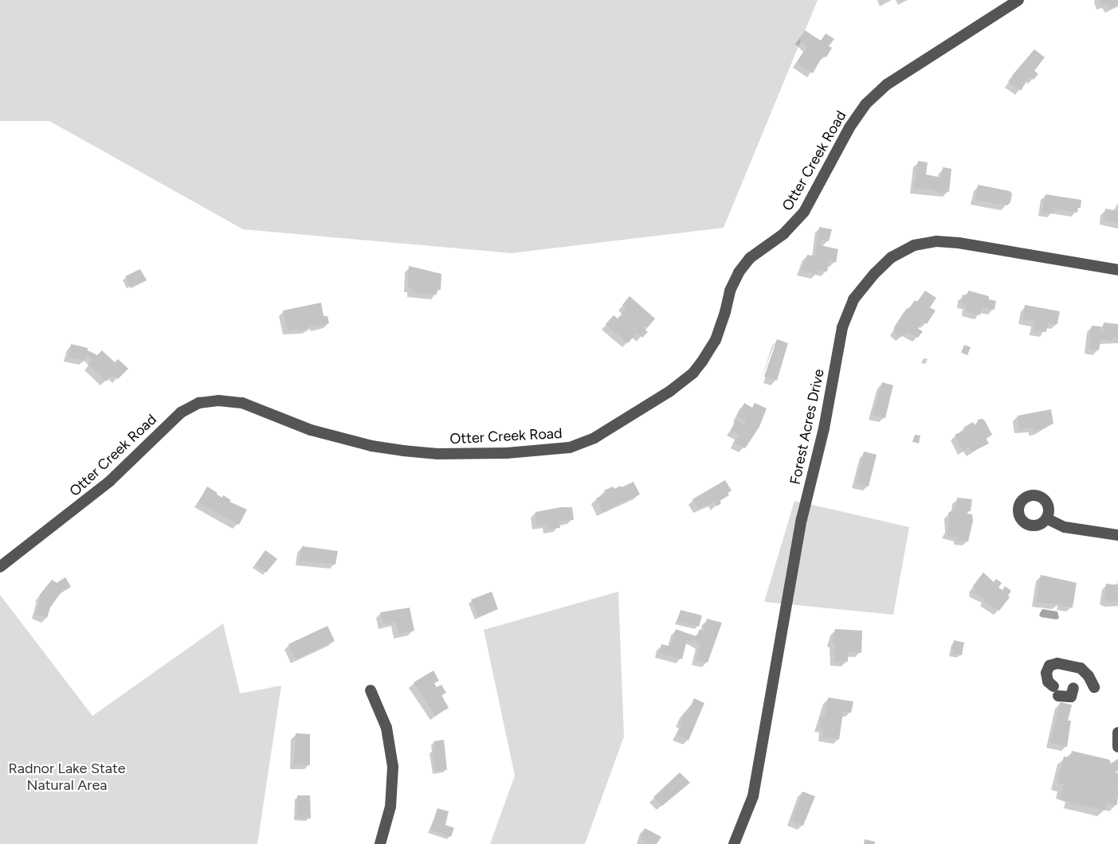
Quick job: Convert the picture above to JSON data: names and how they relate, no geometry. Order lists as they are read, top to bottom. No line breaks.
{"streets":{"street":["Otter Creek Road","Forest Acres Drive"]},"parks":["Radnor Lake State Natural Area"]}
